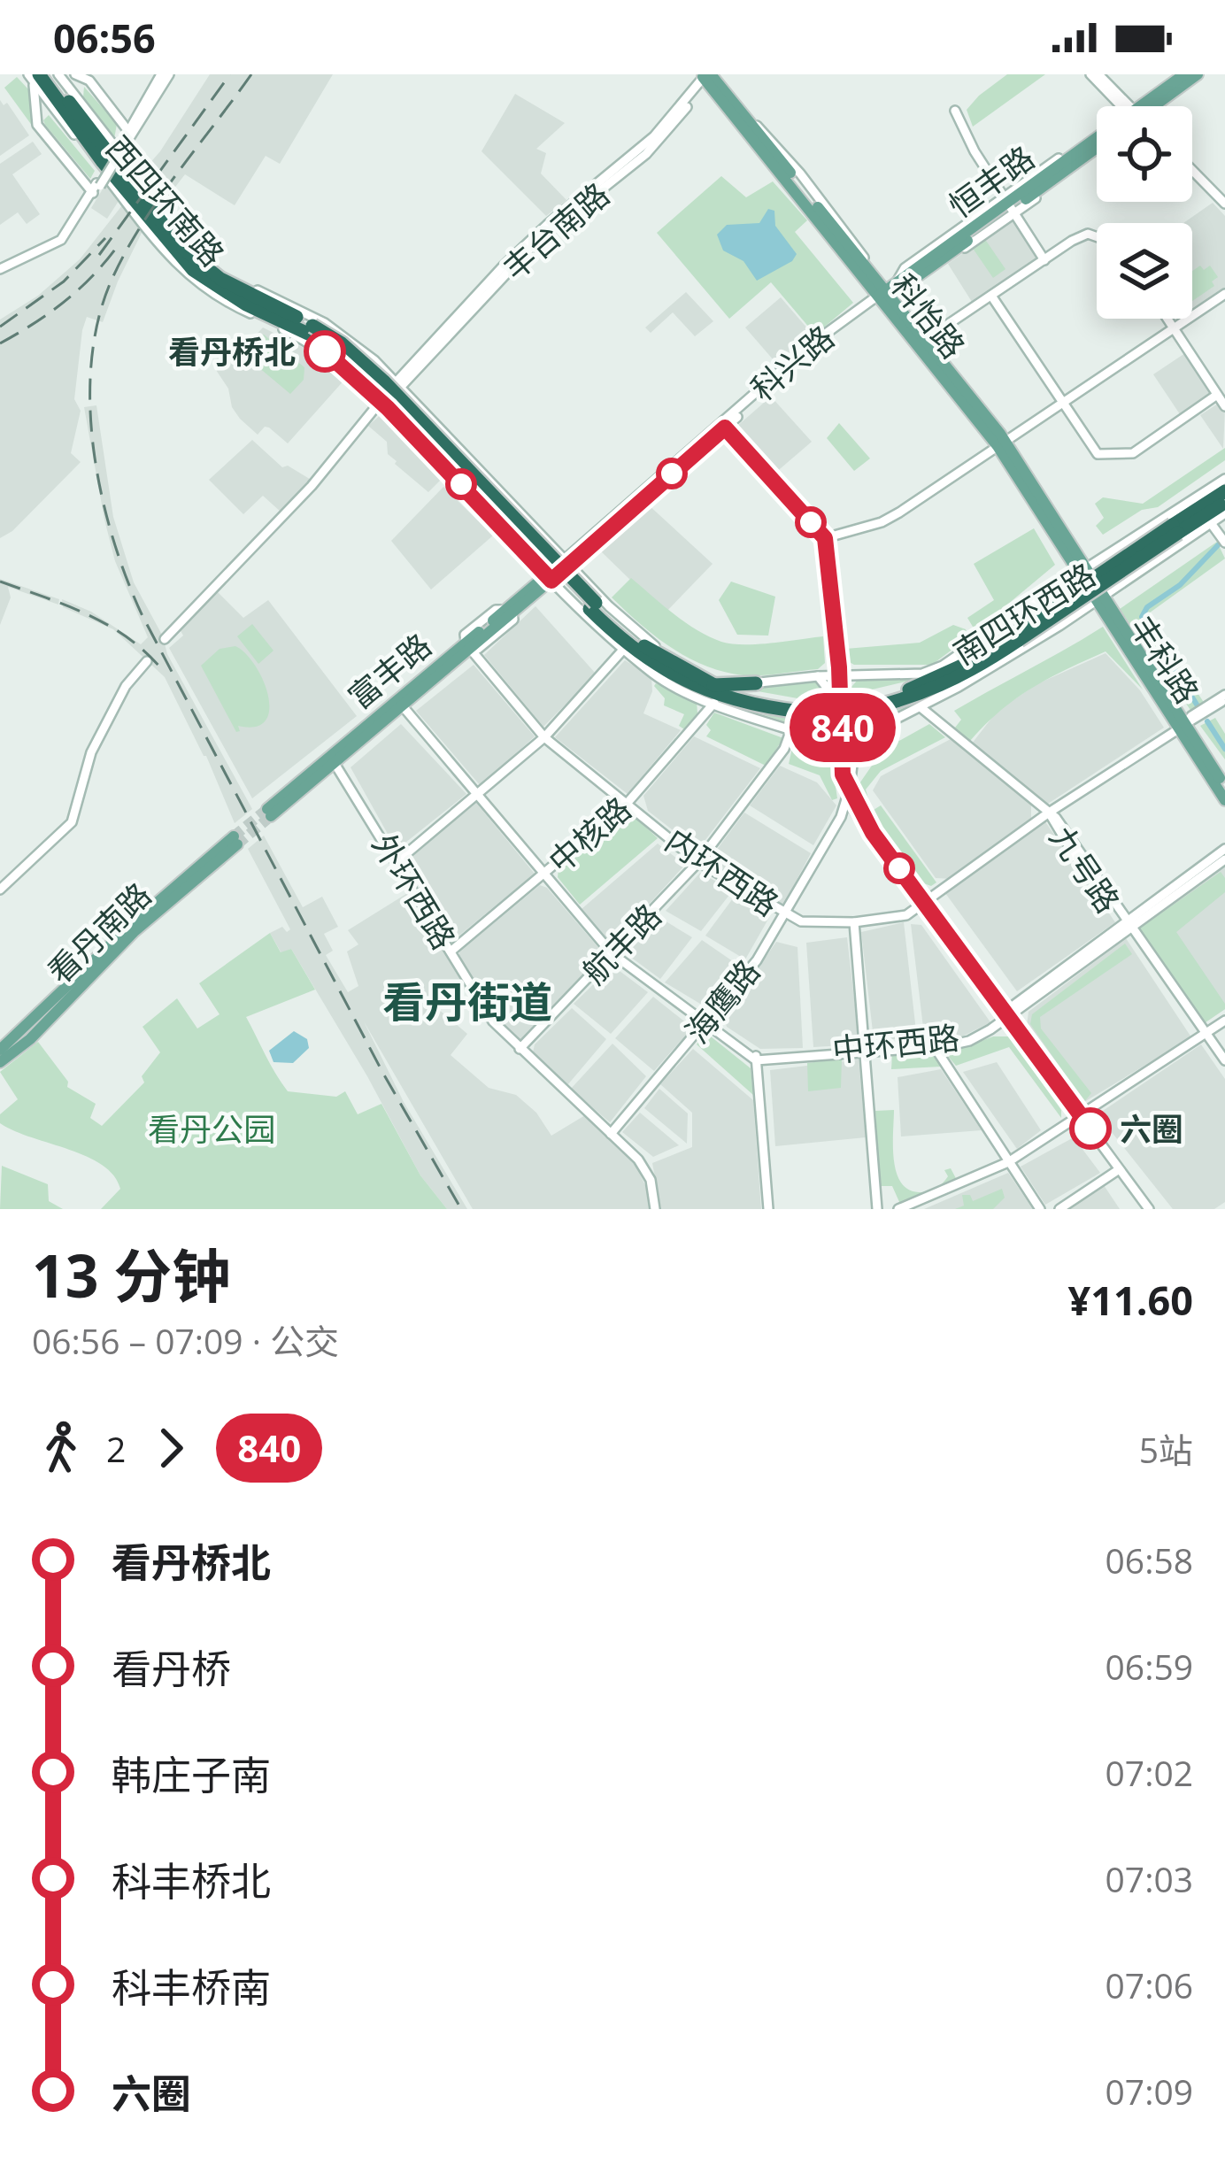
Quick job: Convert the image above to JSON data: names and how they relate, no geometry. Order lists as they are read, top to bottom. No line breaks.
{"streets":{"highway":["西四环南路","南四环西路"],"main road":["恒丰路","科怡路","丰科路","富丰路","看丹南路"],"street":["丰台南路","科兴路","中核路","九号路","内环西路","外环西路","航丰路","海鹰路","中环西路"]},"crossings":[["恒丰路","科怡路"],["恒丰路","科兴路"],["西四环南路","丰台南路"],["西四环南路","科兴路"],["西四环南路","南四环西路"],["西四环南路","富丰路"],["西四环南路","中核路"],["西四环南路","航丰路"],["丰台南路","科怡路"],["科怡路","科兴路"],["科怡路","南四环西路"],["科怡路","丰科路"],["科兴路","富丰路"],["南四环西路","丰科路"],["南四环西路","九号路"],["南四环西路","海鹰路"],["丰科路","内环西路"],["富丰路","内环西路"],["富丰路","外环西路"],["中核路","内环西路"],["中核路","外环西路"],["九号路","内环西路"],["九号路","中环西路"],["内环西路","航丰路"],["内环西路","海鹰路"],["外环西路","航丰路"],["外环西路","海鹰路"]],"districts":["看丹街道"],"parks":["看丹公园"],"places":["看丹桥北","六圈"],"lines":["bus line 840"],"page":{"status":"06:56","on_map":"840","heading":["13 分钟","06:56 – 07:09 · 公交","¥11.60"],"legs":["2","840","5站"],"list":[{"name":"看丹桥北","value":"06:58"},{"name":"看丹桥","value":"06:59"},{"name":"韩庄子南","value":"07:02"},{"name":"科丰桥北","value":"07:03"},{"name":"科丰桥南","value":"07:06"},{"name":"六圈","value":"07:09"}]}}
